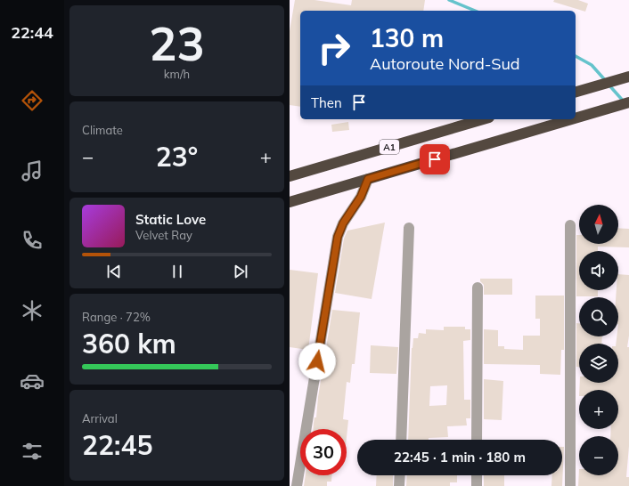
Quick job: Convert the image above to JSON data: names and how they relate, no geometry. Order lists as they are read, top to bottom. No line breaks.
{"streets":{"highway":["A1"]},"north":"top","page":{"tabs":"22:44","tile":[["23","km/h"],"Climate",["Range · 72%","360 km"],["Arrival","22:45"]],"turn":["130 m","Autoroute Nord-Sud"],"then":"Then","heat":["−","23°","+"],"song":["Static Love","Velvet Ray"],"map_buttons":["+","−"],"limit":"30","trip":"22:45 · 1 min · 180 m"}}
